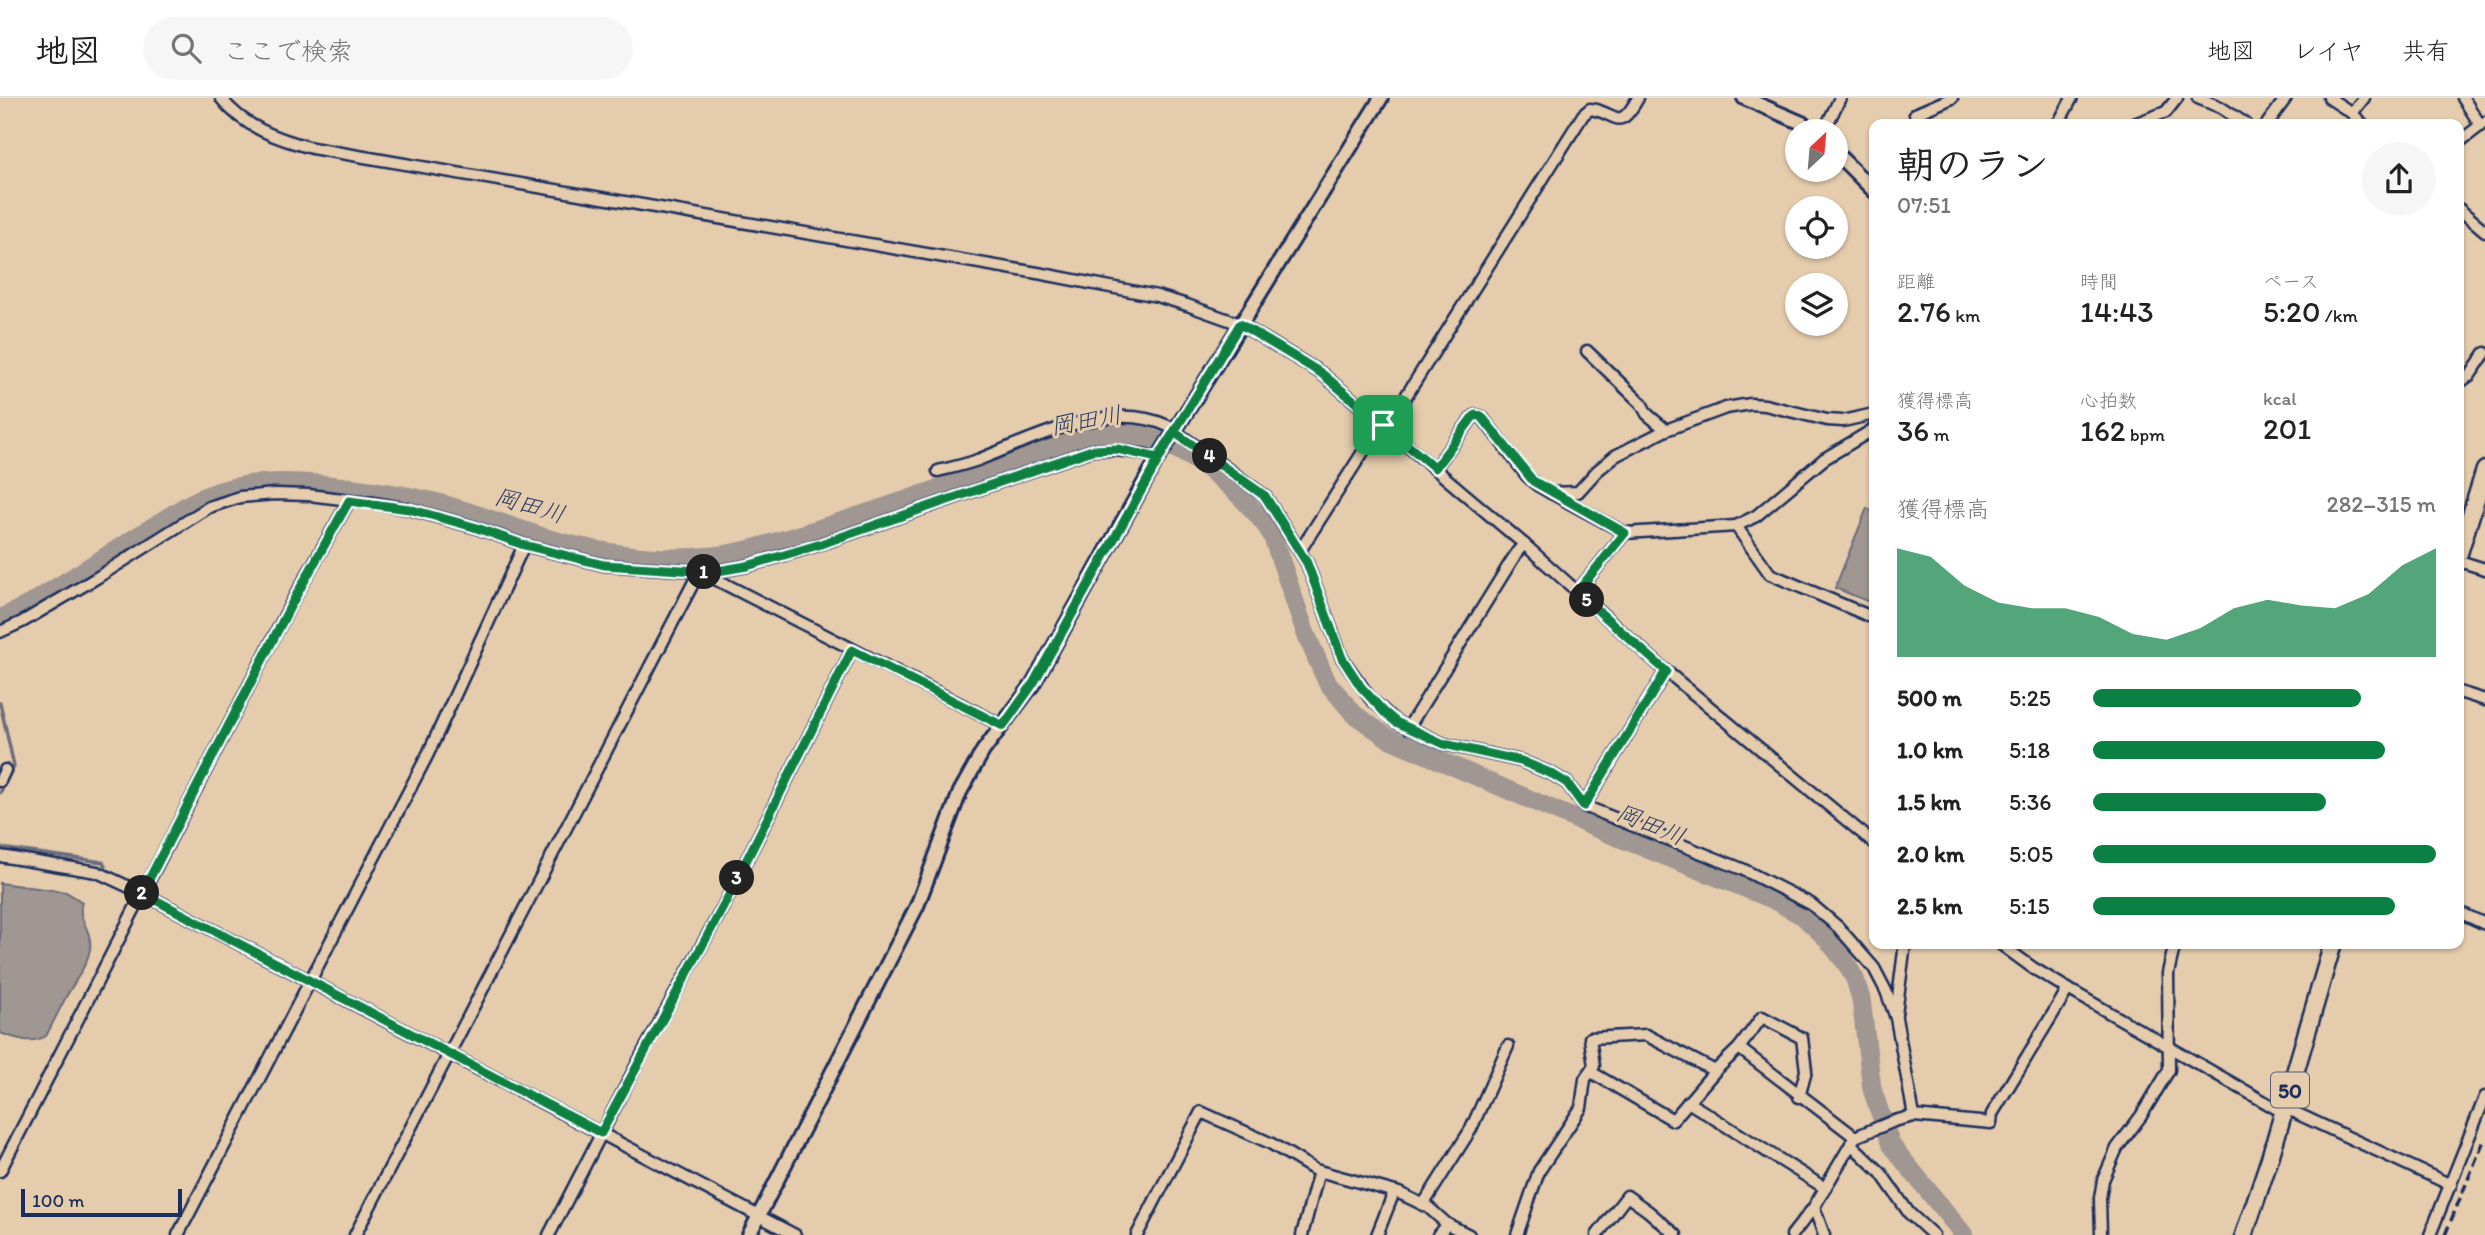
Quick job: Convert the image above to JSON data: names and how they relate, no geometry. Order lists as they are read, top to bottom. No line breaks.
{"streets":{"main road":["50"]},"water":["岡田川"],"scale_bar":"100 m","north":"top right","page":{"header":"地図","search":"ここで検索","nav":["地図","レイヤ","共有"],"heading":["朝のラン","07:51"],"stats":[["距離","2.76 km"],["時間","14:43"],["ペース","5:20 /km"],["獲得標高","36 m"],["心拍数","162 bpm"],["kcal","201"]],"pins":["4","1","5","3","2"],"chart":["獲得標高","282–315 m"],"list":[{"name":"500 m","note":"5:25"},{"name":"1.0 km","note":"5:18"},{"name":"1.5 km","note":"5:36"},{"name":"2.0 km","note":"5:05"},{"name":"2.5 km","note":"5:15"}],"scale":"100 m"}}
